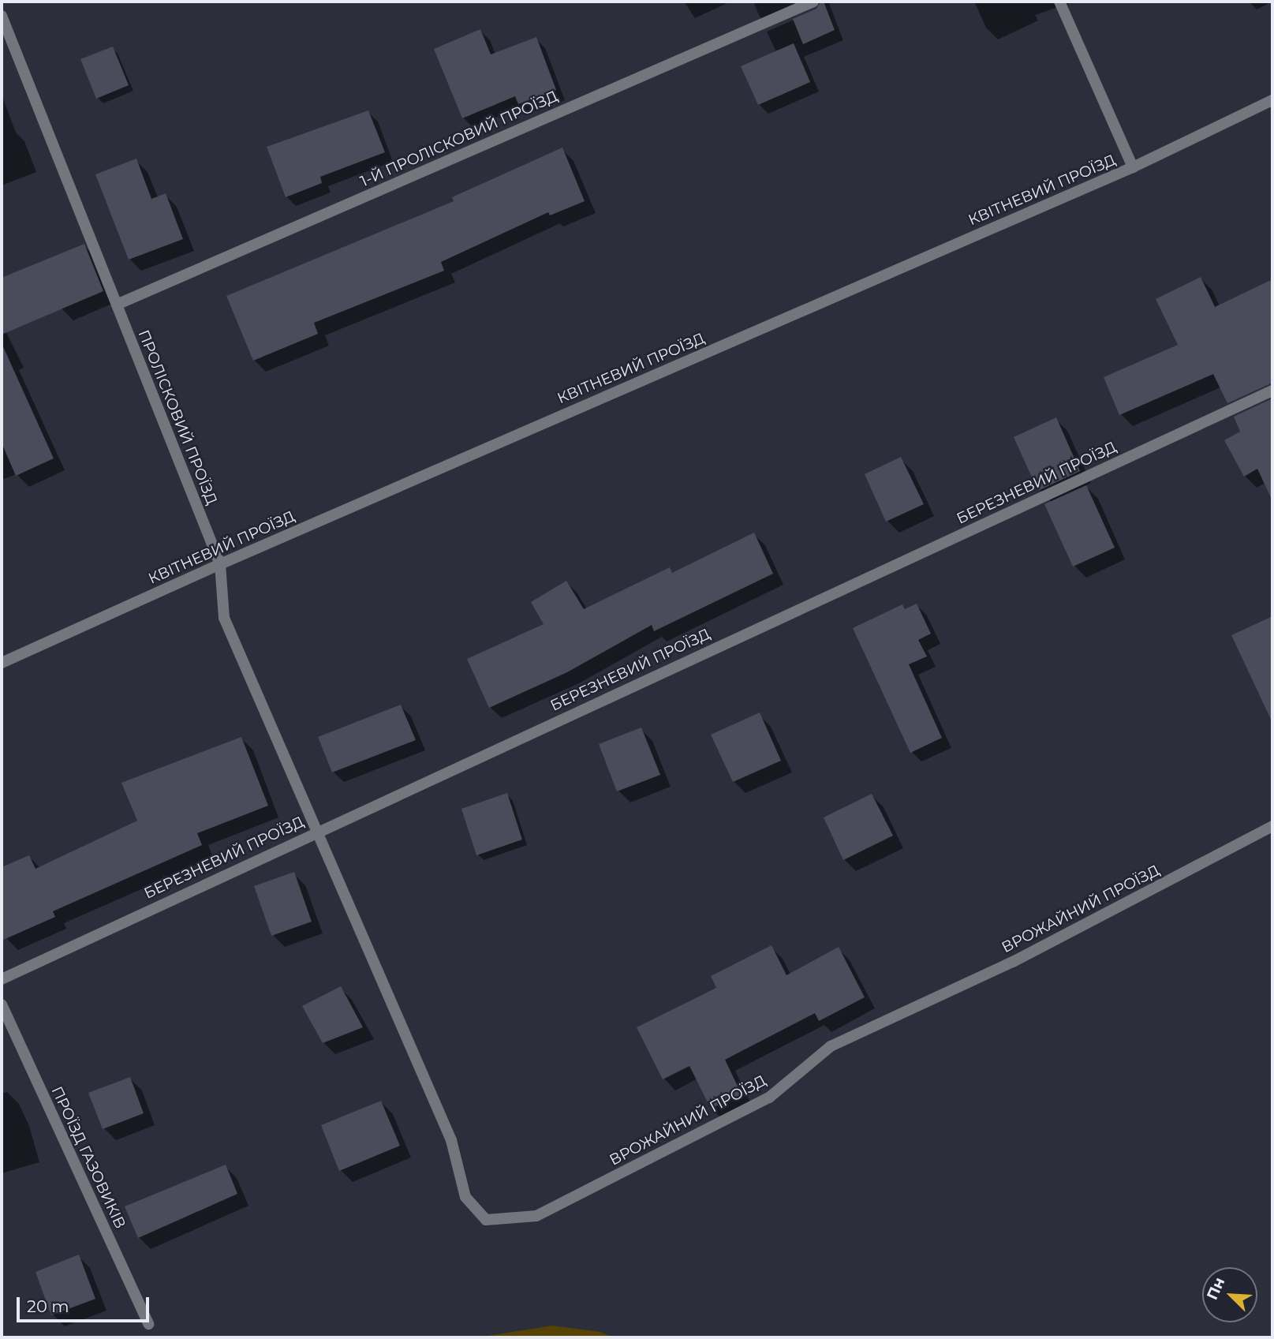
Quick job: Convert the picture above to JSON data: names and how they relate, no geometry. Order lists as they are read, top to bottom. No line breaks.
{"streets":{"street":["1-Й ПРОЛІСКОВИЙ ПРОЇЗД","КВІТНЕВИЙ ПРОЇЗД","ПРОЛІСКОВИЙ ПРОЇЗД","БЕРЕЗНЕВИЙ ПРОЇЗД","ВРОЖАЙНИЙ ПРОЇЗД","ПРОЇЗД ГАЗОВИКІВ"]},"crossings":[["1-Й ПРОЛІСКОВИЙ ПРОЇЗД","ПРОЛІСКОВИЙ ПРОЇЗД"],["КВІТНЕВИЙ ПРОЇЗД","ПРОЛІСКОВИЙ ПРОЇЗД"],["ПРОЛІСКОВИЙ ПРОЇЗД","БЕРЕЗНЕВИЙ ПРОЇЗД"],["ПРОЛІСКОВИЙ ПРОЇЗД","ВРОЖАЙНИЙ ПРОЇЗД"],["БЕРЕЗНЕВИЙ ПРОЇЗД","ВРОЖАЙНИЙ ПРОЇЗД"]],"scale_bar":"20 m","north":"top left"}
